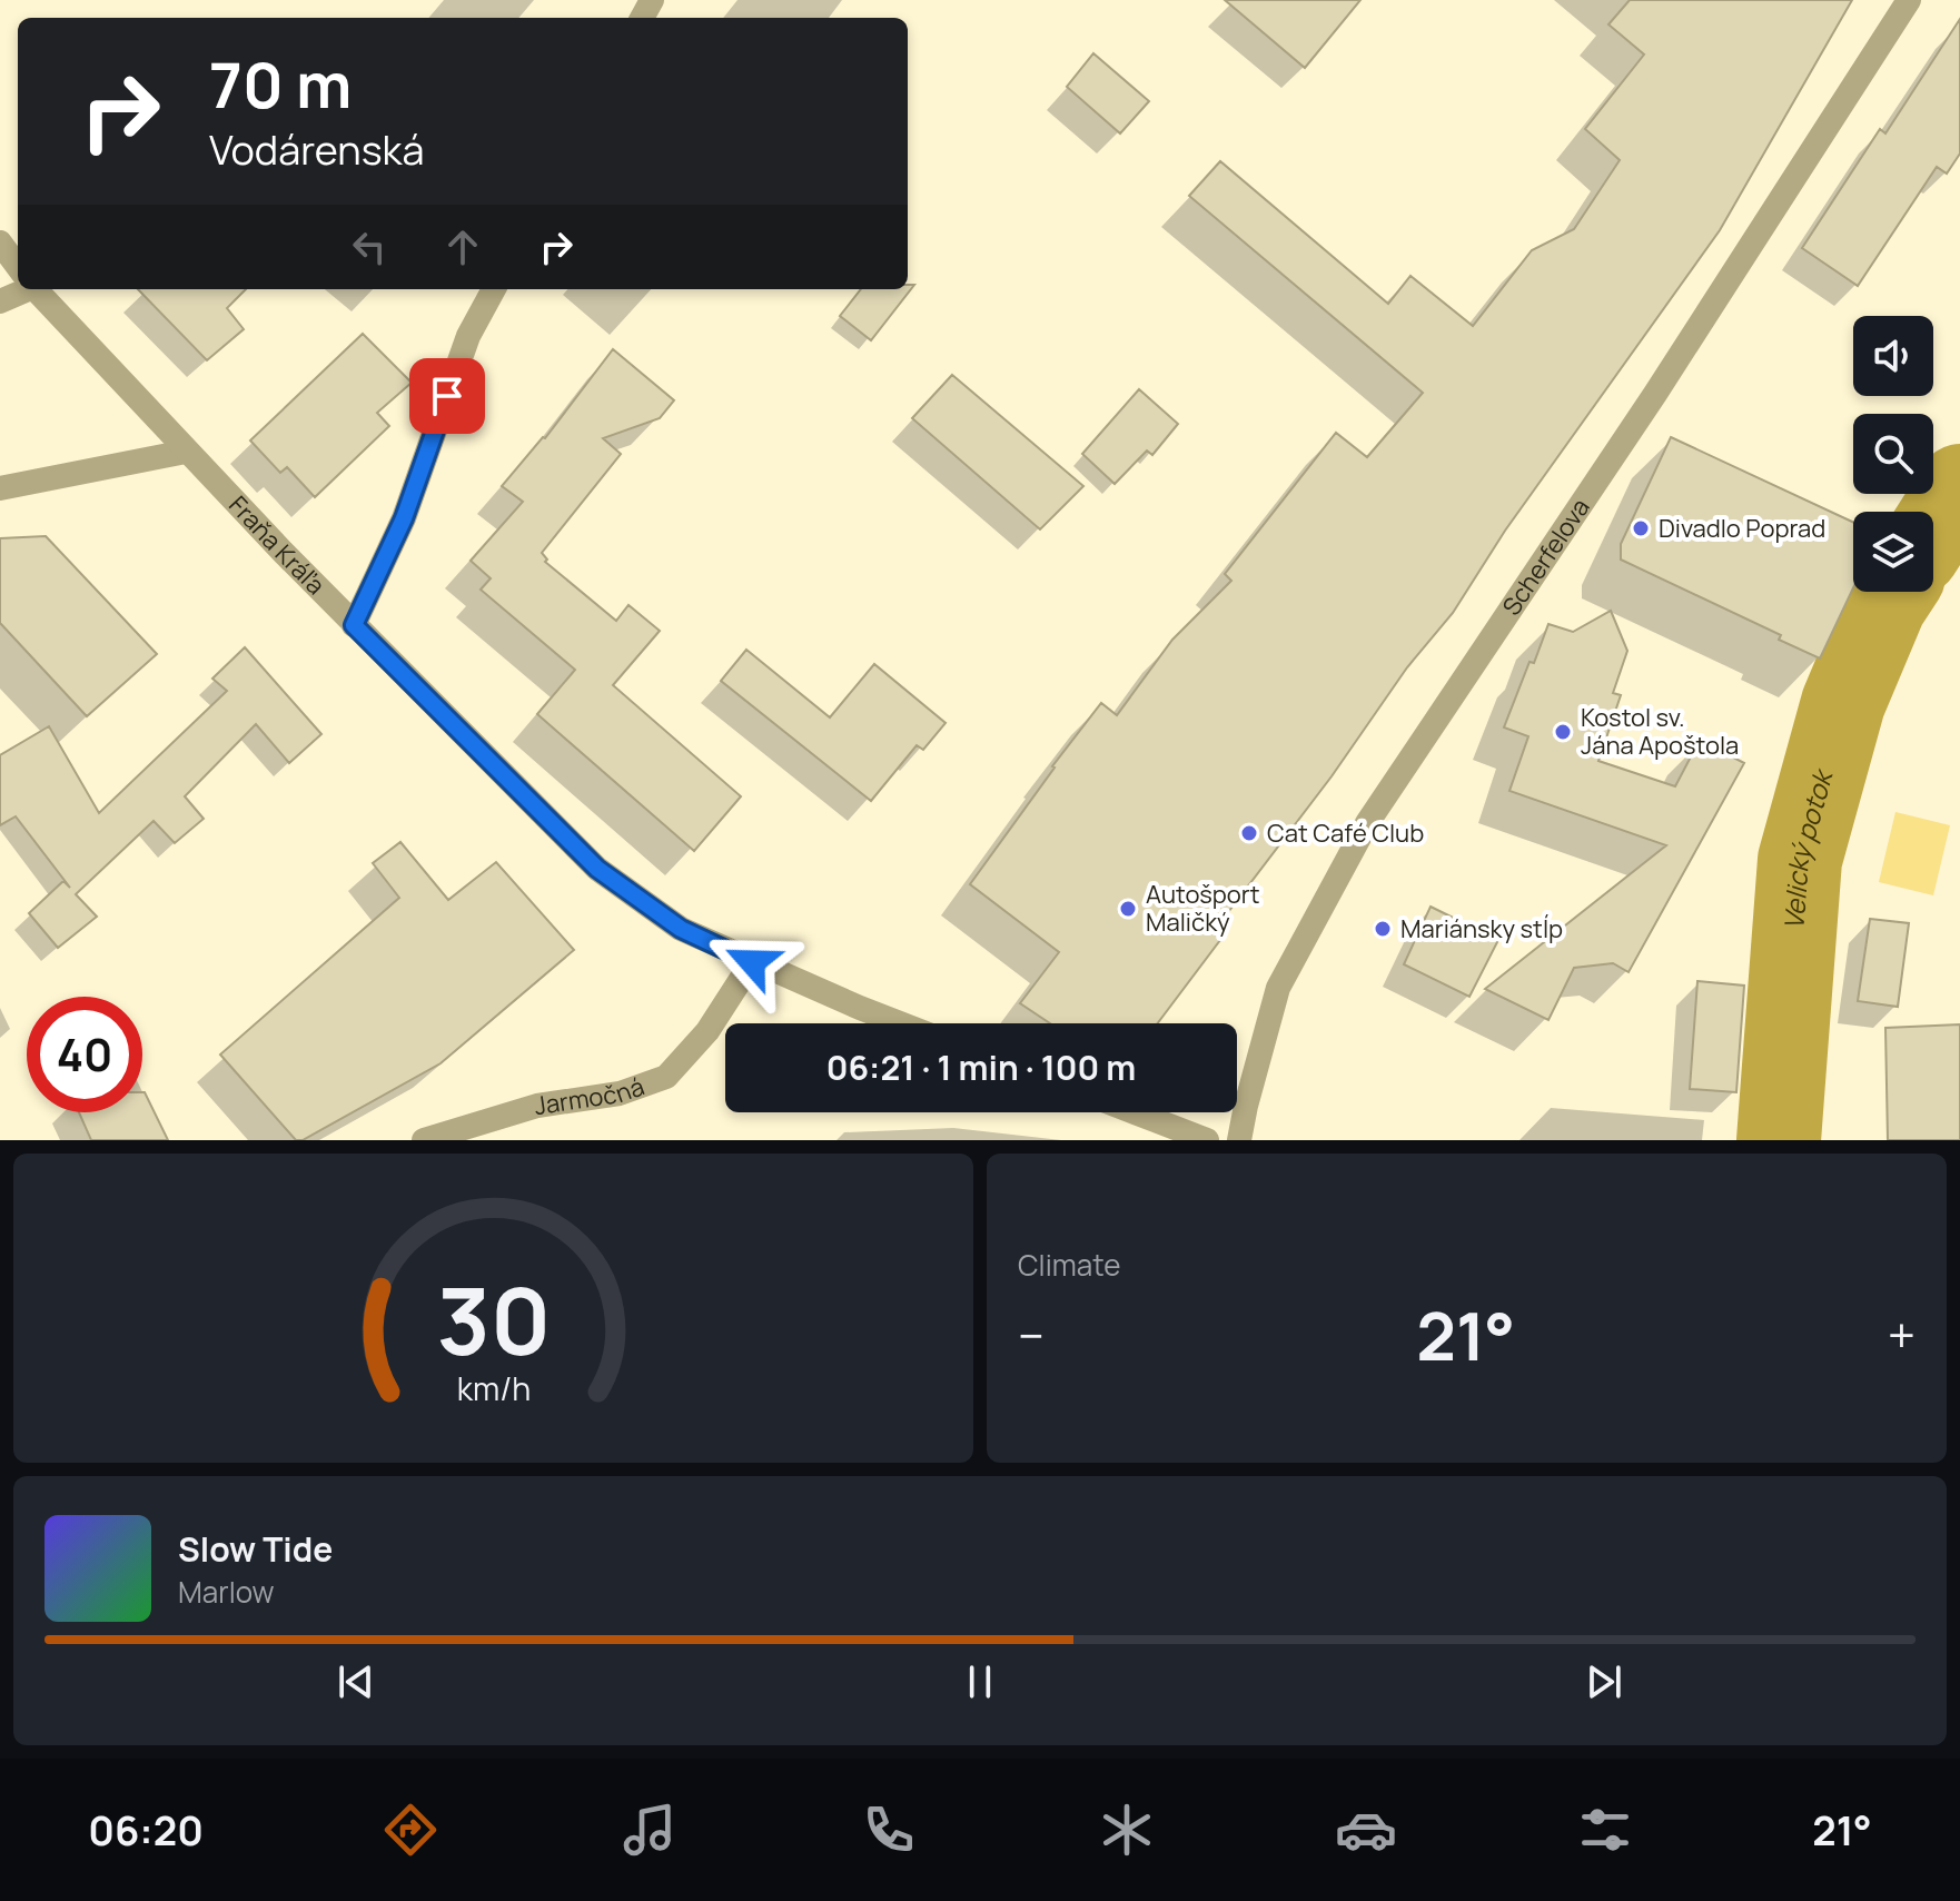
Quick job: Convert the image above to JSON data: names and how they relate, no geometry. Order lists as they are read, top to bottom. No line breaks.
{"streets":{"street":["Fraňa Kráľa","Scherfelova","Jarmočná"]},"crossings":[["Fraňa Kráľa","Jarmočná"]],"water":["Velický potok"],"places":["Divadlo Poprad","Kostol sv. Jána Apoštola","Cat Café Club","Autošport Maličký","Mariánsky stĺp"],"page":{"turn":["70 m","Vodárenská"],"limit":"40","trip":"06:21 · 1 min · 100 m","tile":"Climate","heat":["−","21°","+"],"song":["Slow Tide","Marlow"],"tabs":["06:20","21°"],"gauge":["30","km/h"]}}
